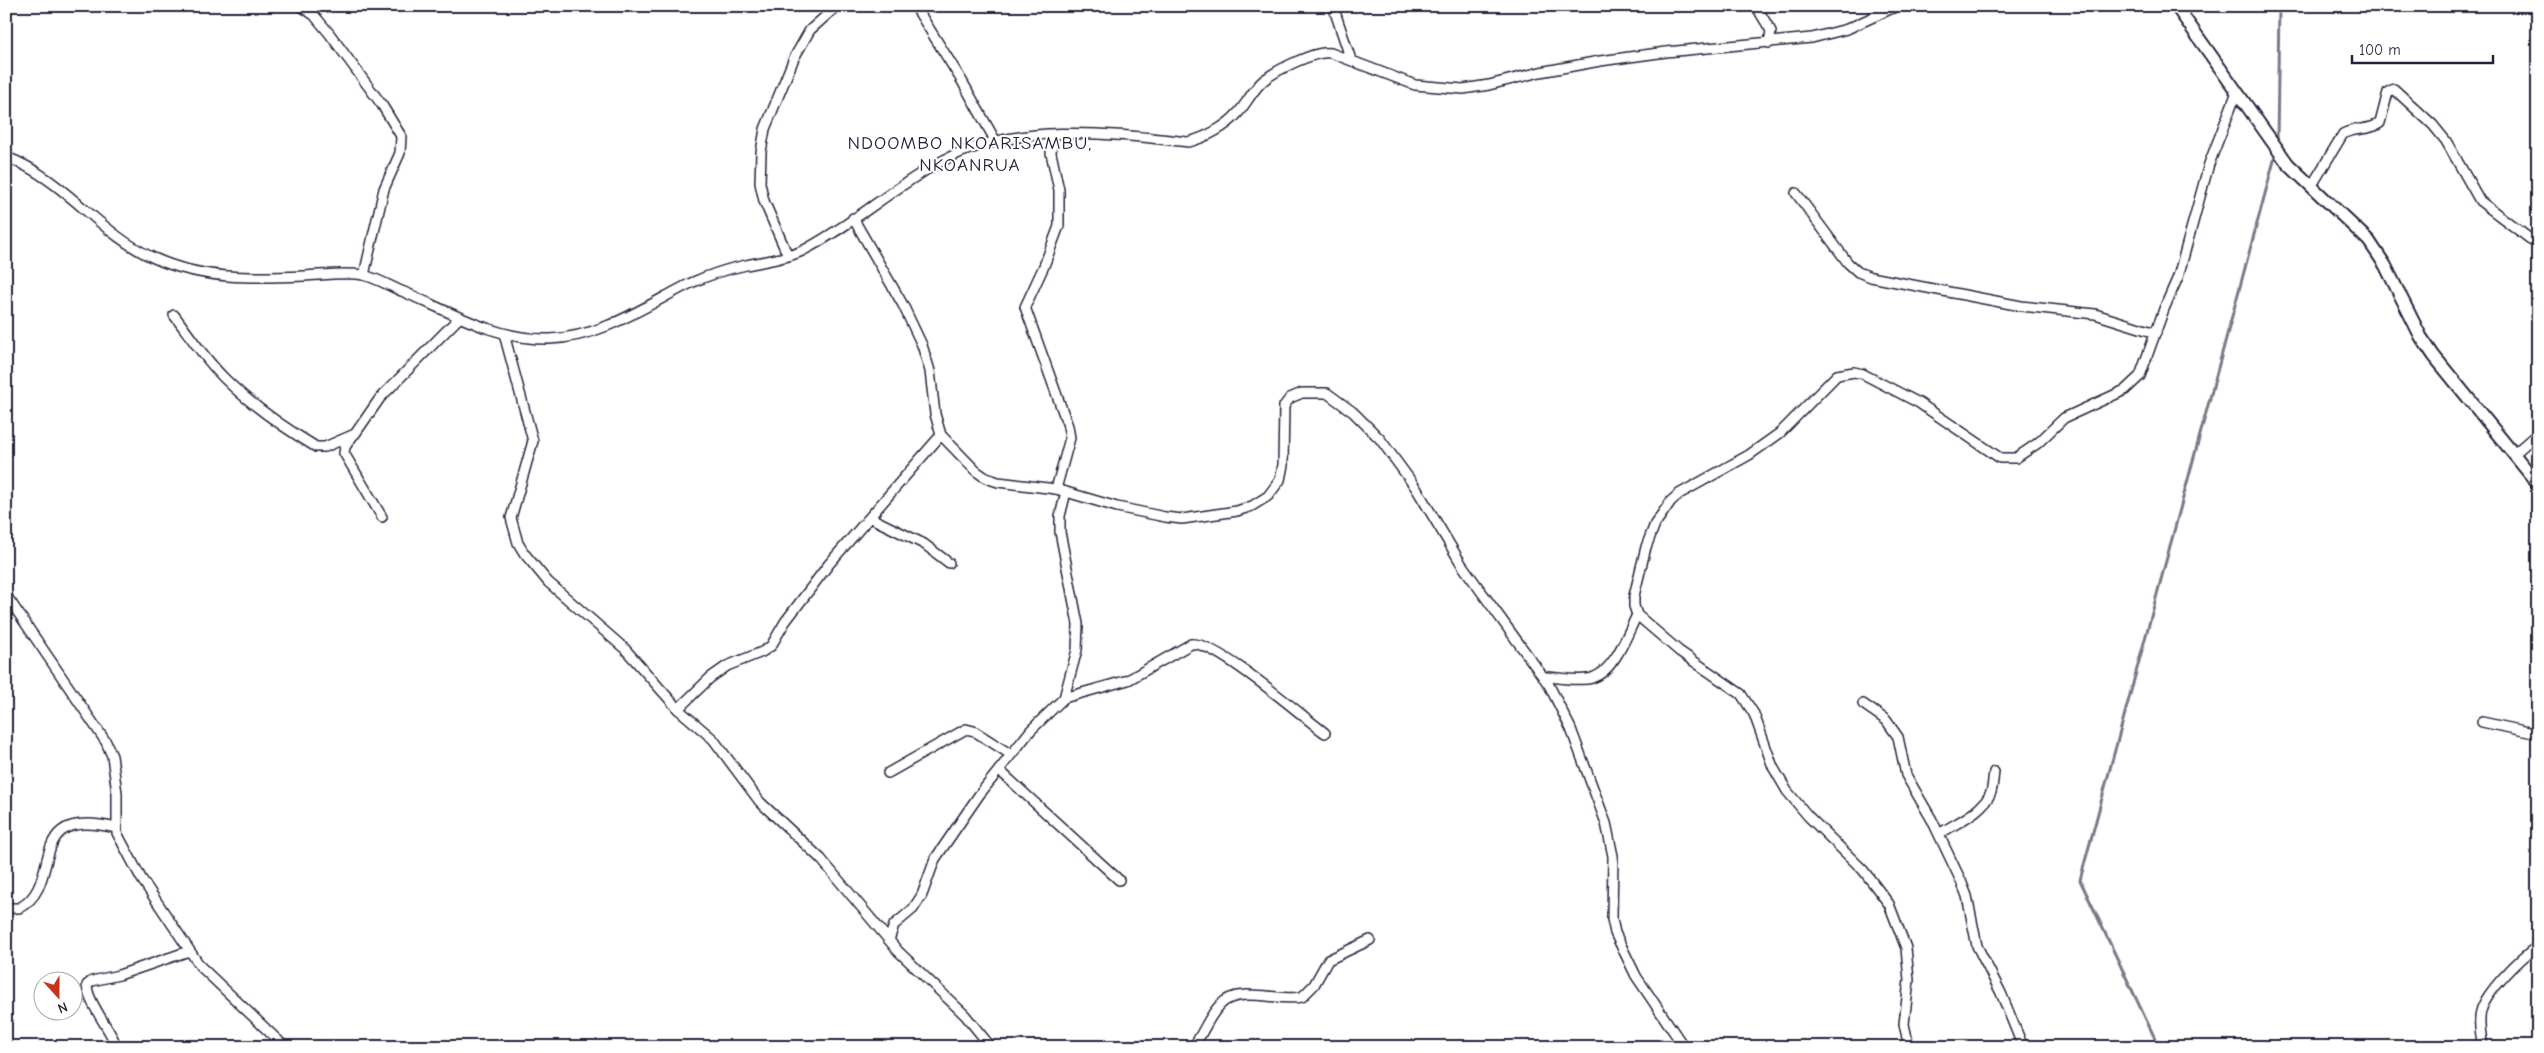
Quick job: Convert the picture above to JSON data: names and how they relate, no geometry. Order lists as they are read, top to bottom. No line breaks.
{"districts":["NDOOMBO NKOARISAMBU, NKOANRUA"],"scale_bar":"100 m","north":"bottom"}
